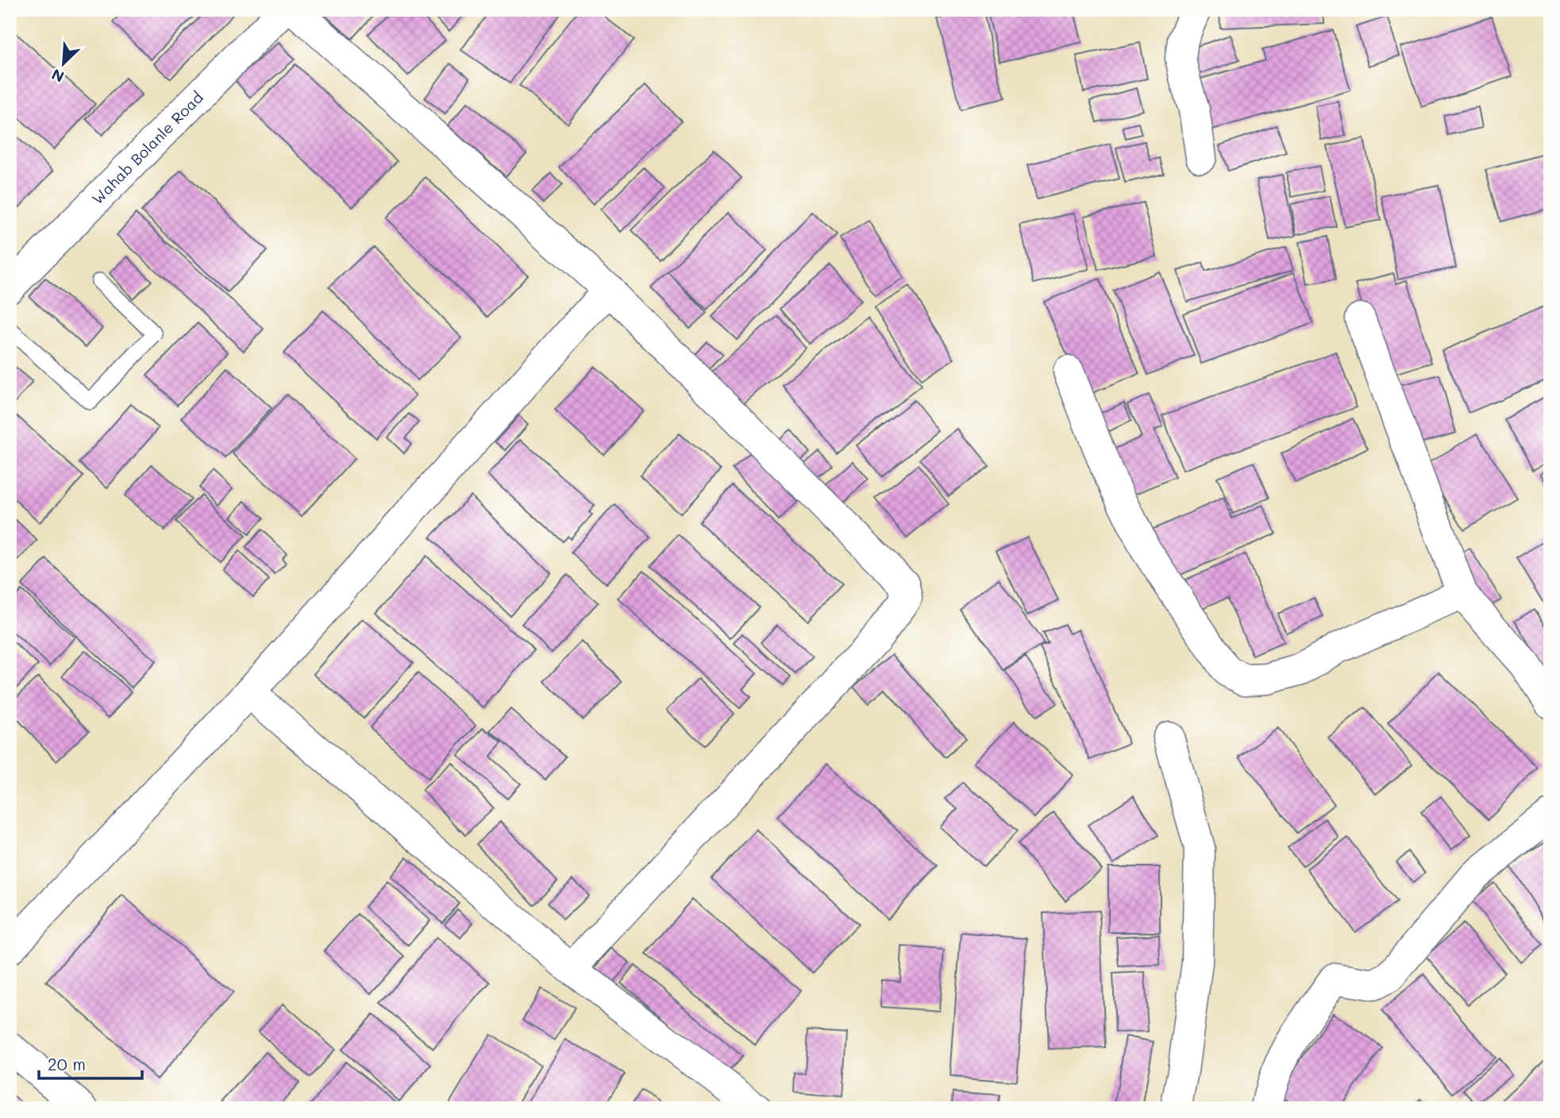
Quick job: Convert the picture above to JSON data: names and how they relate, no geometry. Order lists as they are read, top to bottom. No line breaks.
{"streets":{"street":["Wahab Bolanle Road"]},"scale_bar":"20 m","north":"bottom left"}
